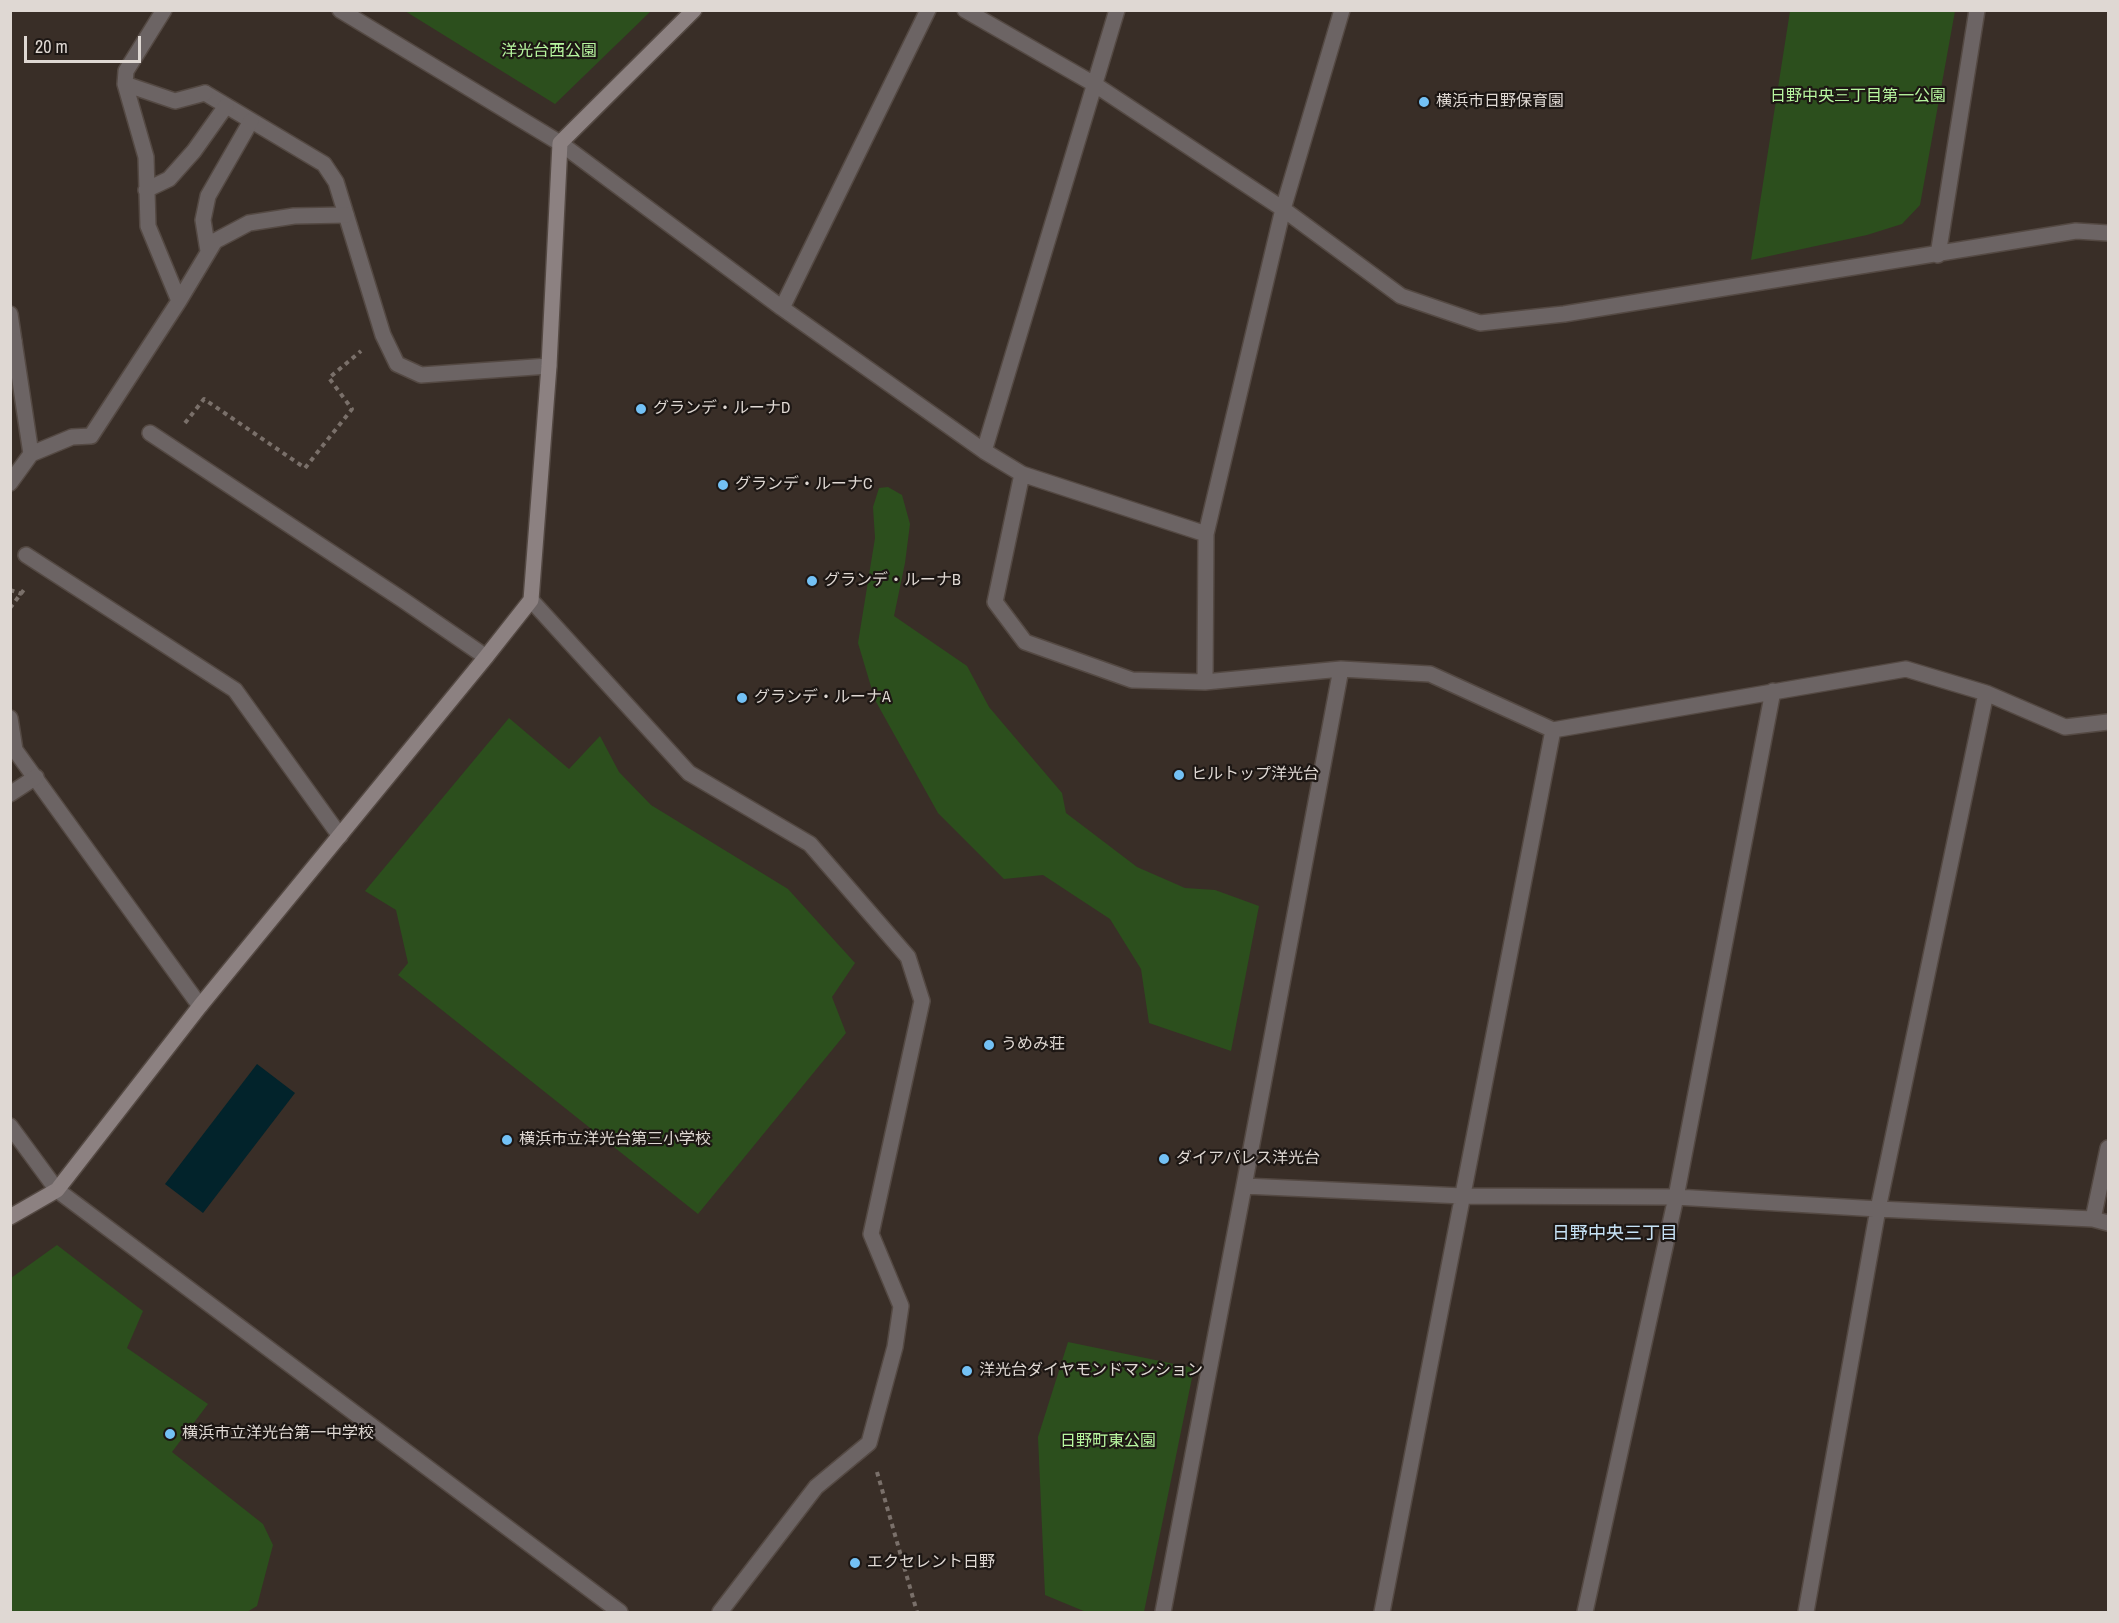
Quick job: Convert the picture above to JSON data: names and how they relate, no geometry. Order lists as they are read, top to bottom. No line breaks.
{"districts":["日野中央三丁目"],"parks":["洋光台西公園","日野中央三丁目第一公園","日野町東公園"],"places":["横浜市日野保育園","グランデ・ルーナD","グランデ・ルーナC","グランデ・ルーナB","グランデ・ルーナA","ヒルトップ洋光台","うめみ荘","横浜市立洋光台第三小学校","ダイアパレス洋光台","洋光台ダイヤモンドマンション","横浜市立洋光台第一中学校","エクセレント日野"],"scale_bar":"20 m"}
